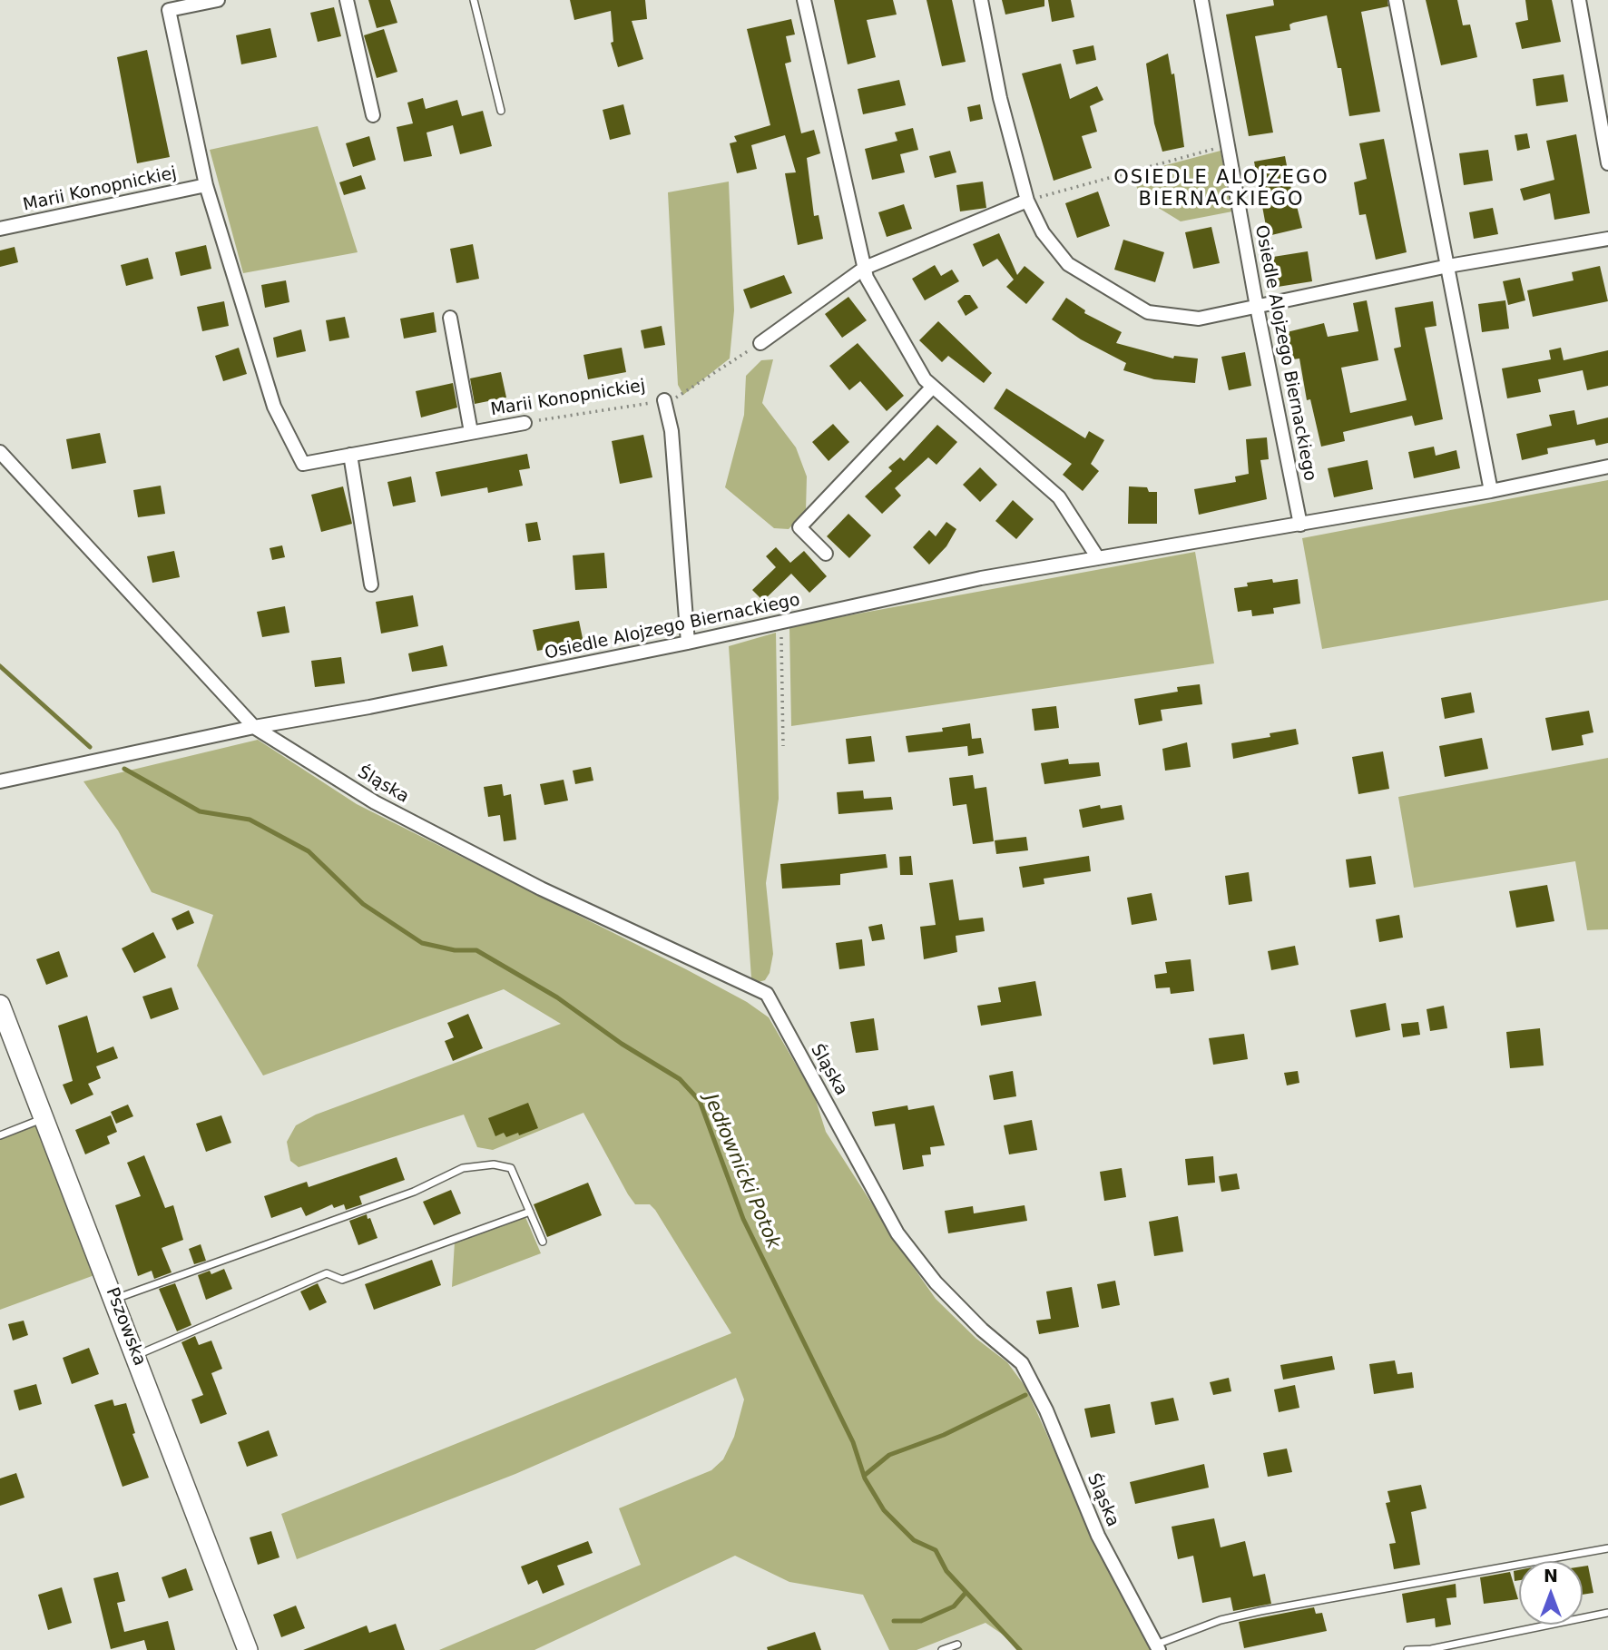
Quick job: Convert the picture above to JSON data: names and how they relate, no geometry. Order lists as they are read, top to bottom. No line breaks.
{"streets":{"main road":["Pszowska"],"street":["Marii Konopnickiej","Osiedle Alojzego Biernackiego","Śląska"]},"crossings":[["Marii Konopnickiej","Osiedle Alojzego Biernackiego"],["Osiedle Alojzego Biernackiego","Śląska"]],"districts":["OSIEDLE ALOJZEGO BIERNACKIEGO"],"water":["Jedłownicki Potok"],"north":"top"}
